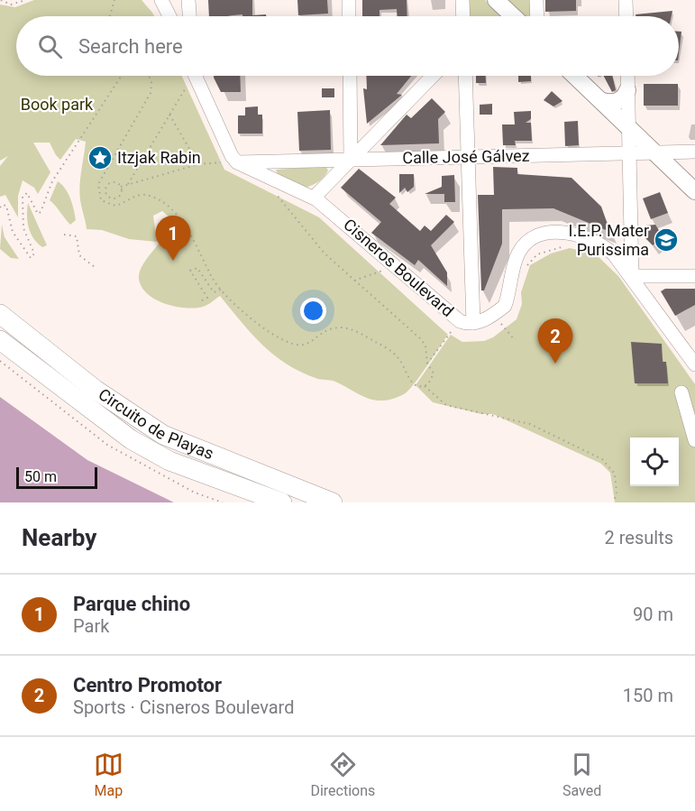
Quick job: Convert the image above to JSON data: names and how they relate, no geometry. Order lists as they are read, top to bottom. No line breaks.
{"streets":{"highway":["Circuito de Playas"],"street":["Calle José Gálvez","Cisneros Boulevard"]},"crossings":[["Calle José Gálvez","Cisneros Boulevard"]],"parks":["Book park"],"places":{"place":["Itzjak Rabin"],"school or university":["I.E.P. Mater Purissima"]},"scale_bar":"50 m","page":{"search":"Search here","pins":["1","2"],"scale":"50 m","heading":["Nearby","2 results"],"list":[{"mark":"1","name":"Parque chino","note":"Park","value":"90 m"},{"mark":"2","name":"Centro Promotor","note":"Sports · Cisneros Boulevard","value":"150 m"}],"nav":["Map","Directions","Saved"]}}
